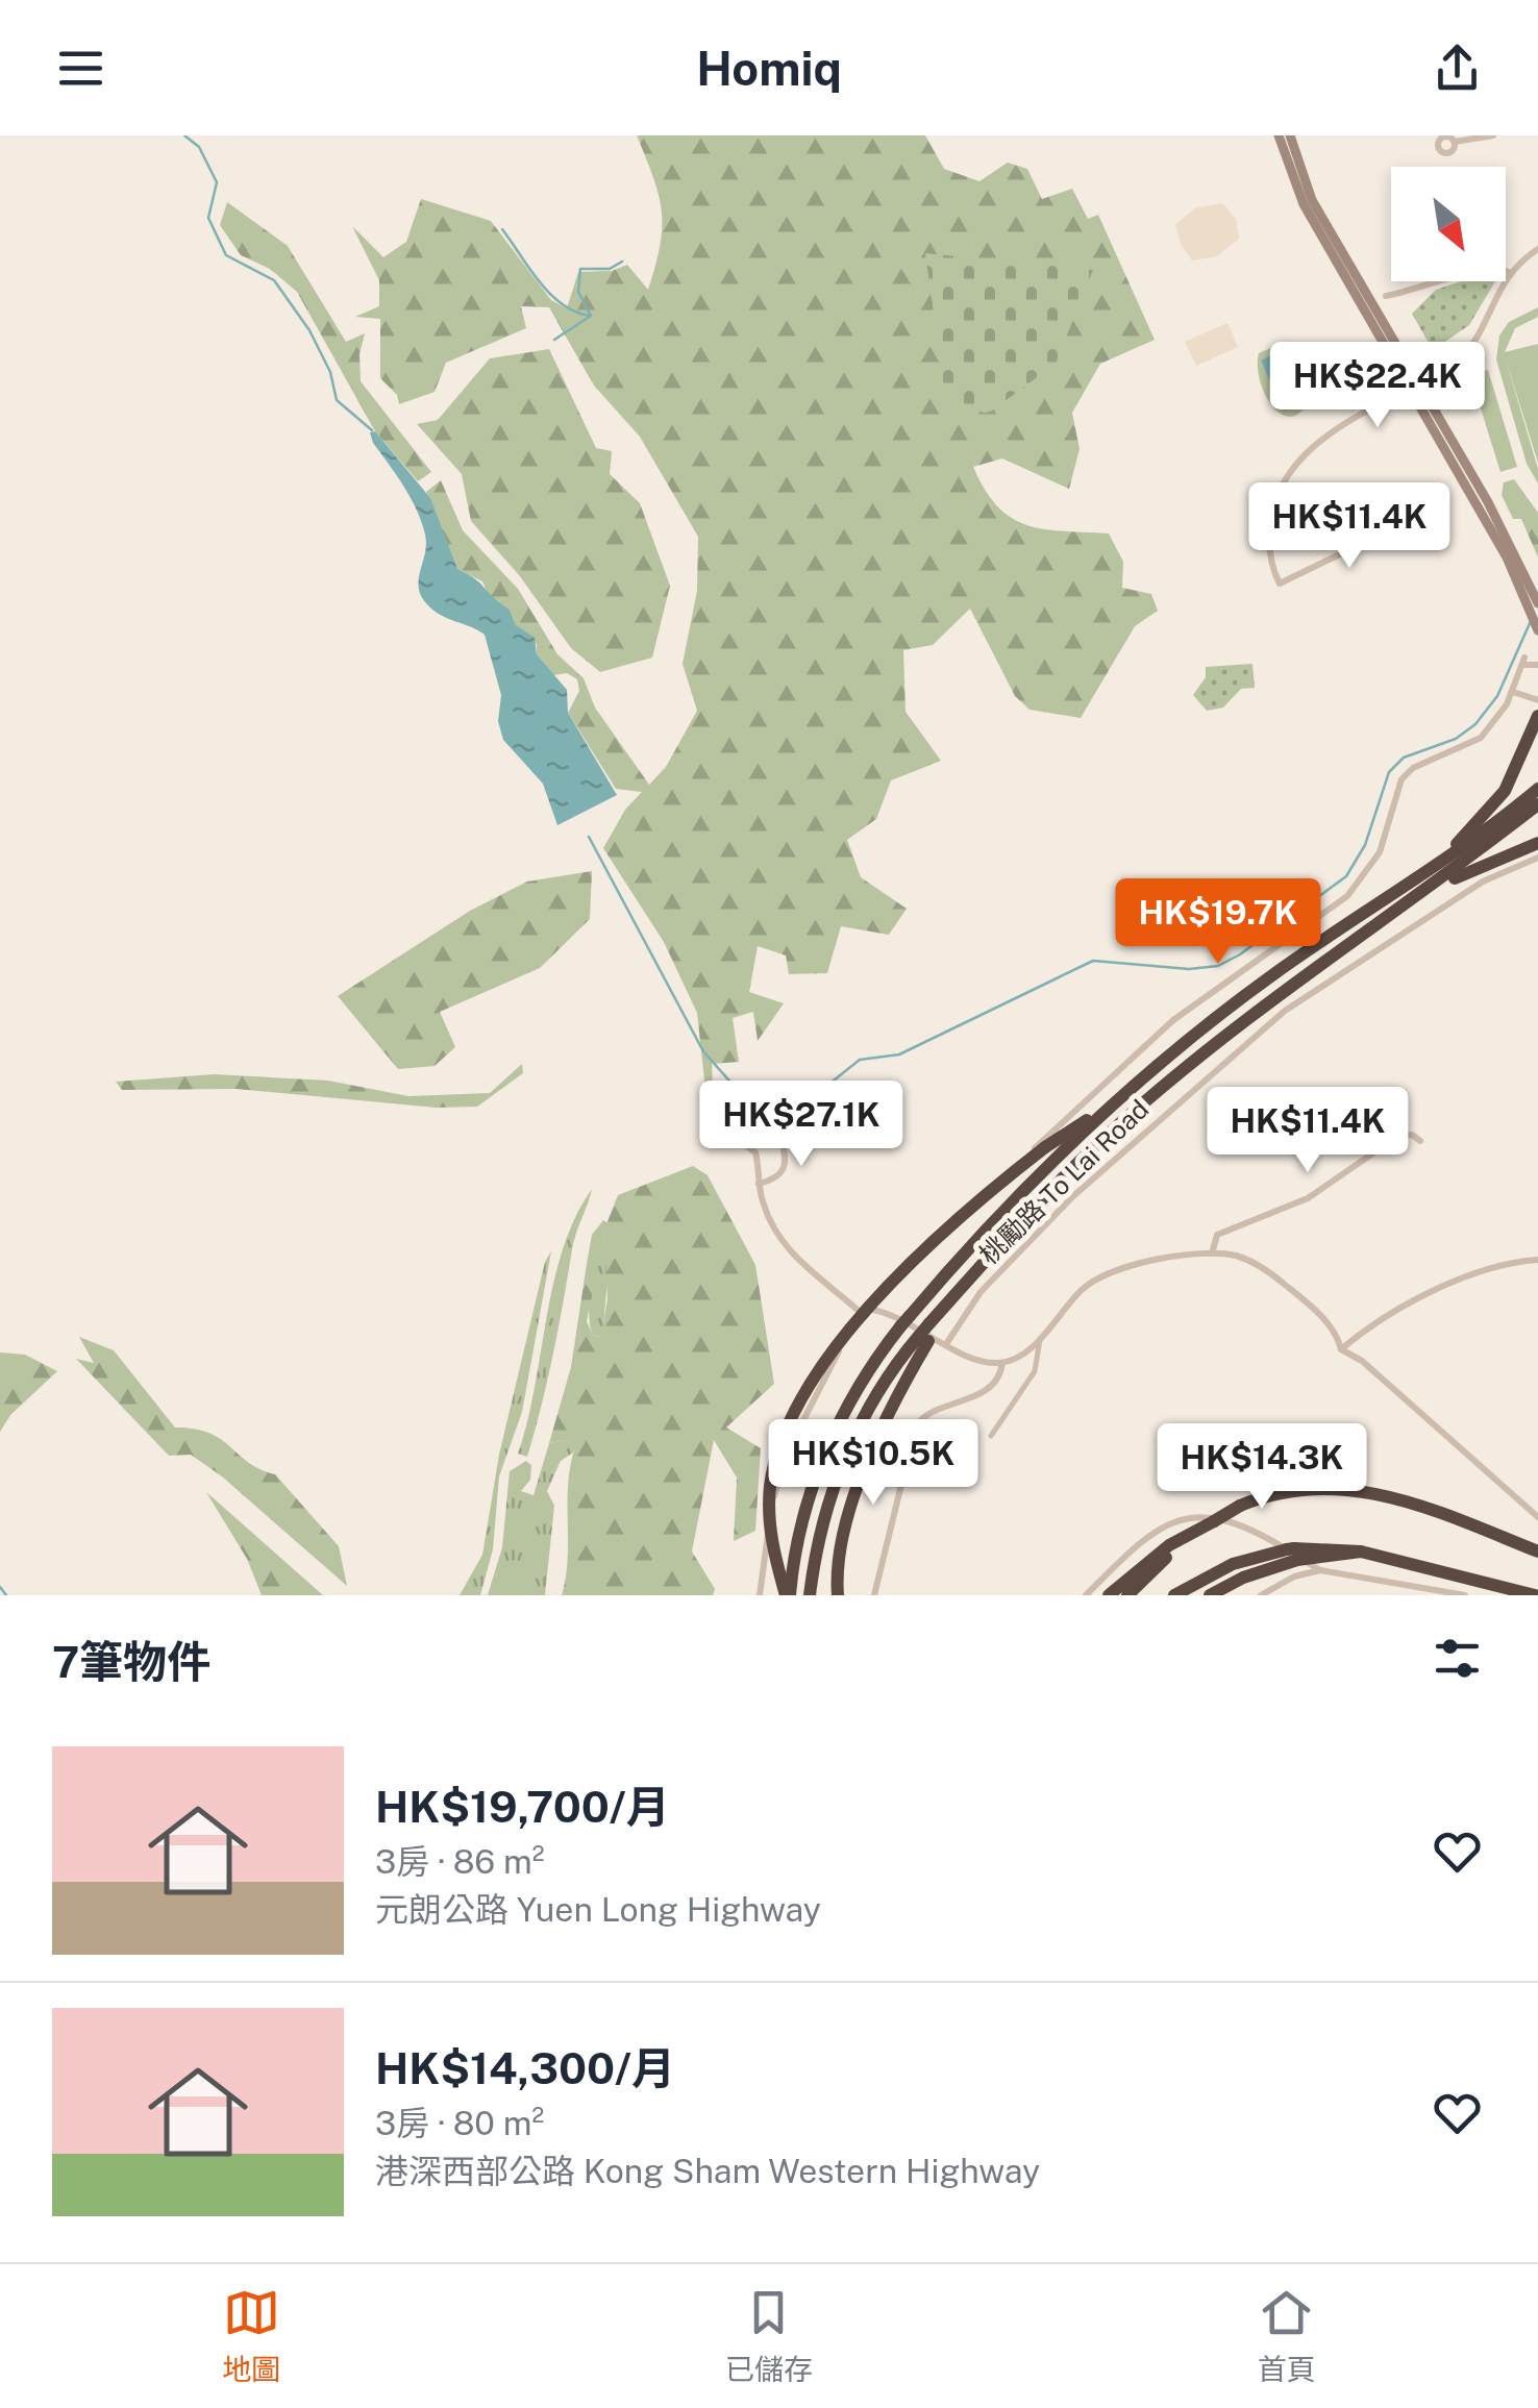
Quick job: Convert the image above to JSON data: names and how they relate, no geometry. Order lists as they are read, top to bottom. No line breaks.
{"streets":{"street":["桃勵路 To Lai Road"]},"north":"bottom right","page":{"header":"Homiq","price":["HK$22.4K","HK$11.4K","HK$19.7K","HK$27.1K","HK$11.4K","HK$10.5K","HK$14.3K"],"heading":"7筆物件","list":[{"name":"HK$19,700/月","note":"3房 · 86 m² · 元朗公路 Yuen Long Highway"},{"name":"HK$14,300/月","note":"3房 · 80 m² · 港深西部公路 Kong Sham Western Highway"}],"tabs":["地圖","已儲存","首頁"]}}
